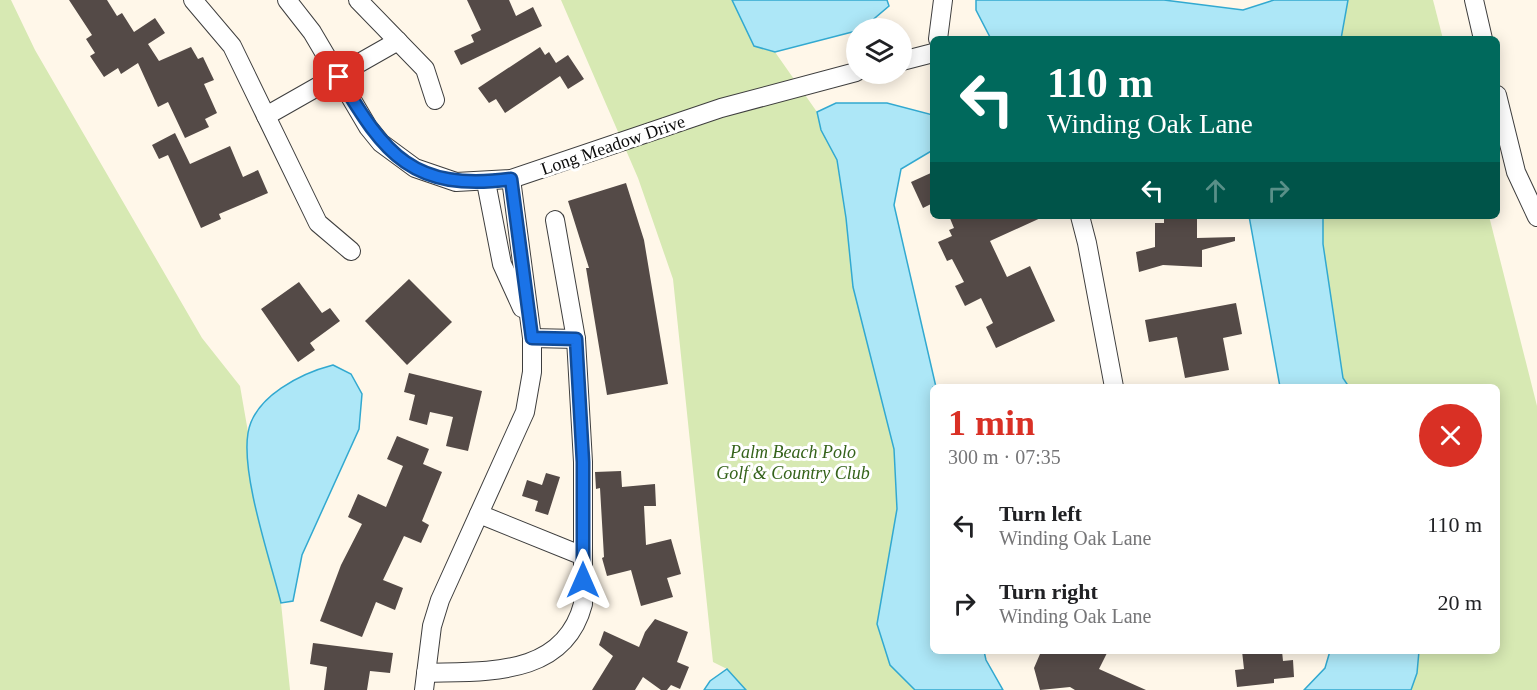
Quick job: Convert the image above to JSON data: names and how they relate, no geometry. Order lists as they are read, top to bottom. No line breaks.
{"streets":{"street":["Long Meadow Drive"]},"parks":["Palm Beach Polo Golf & Country Club"],"page":{"turn":["110 m","Winding Oak Lane"],"heading":["1 min","300 m · 07:35"],"list":[{"name":"Turn left","note":"Winding Oak Lane","value":"110 m"},{"name":"Turn right","note":"Winding Oak Lane","value":"20 m"}]}}
